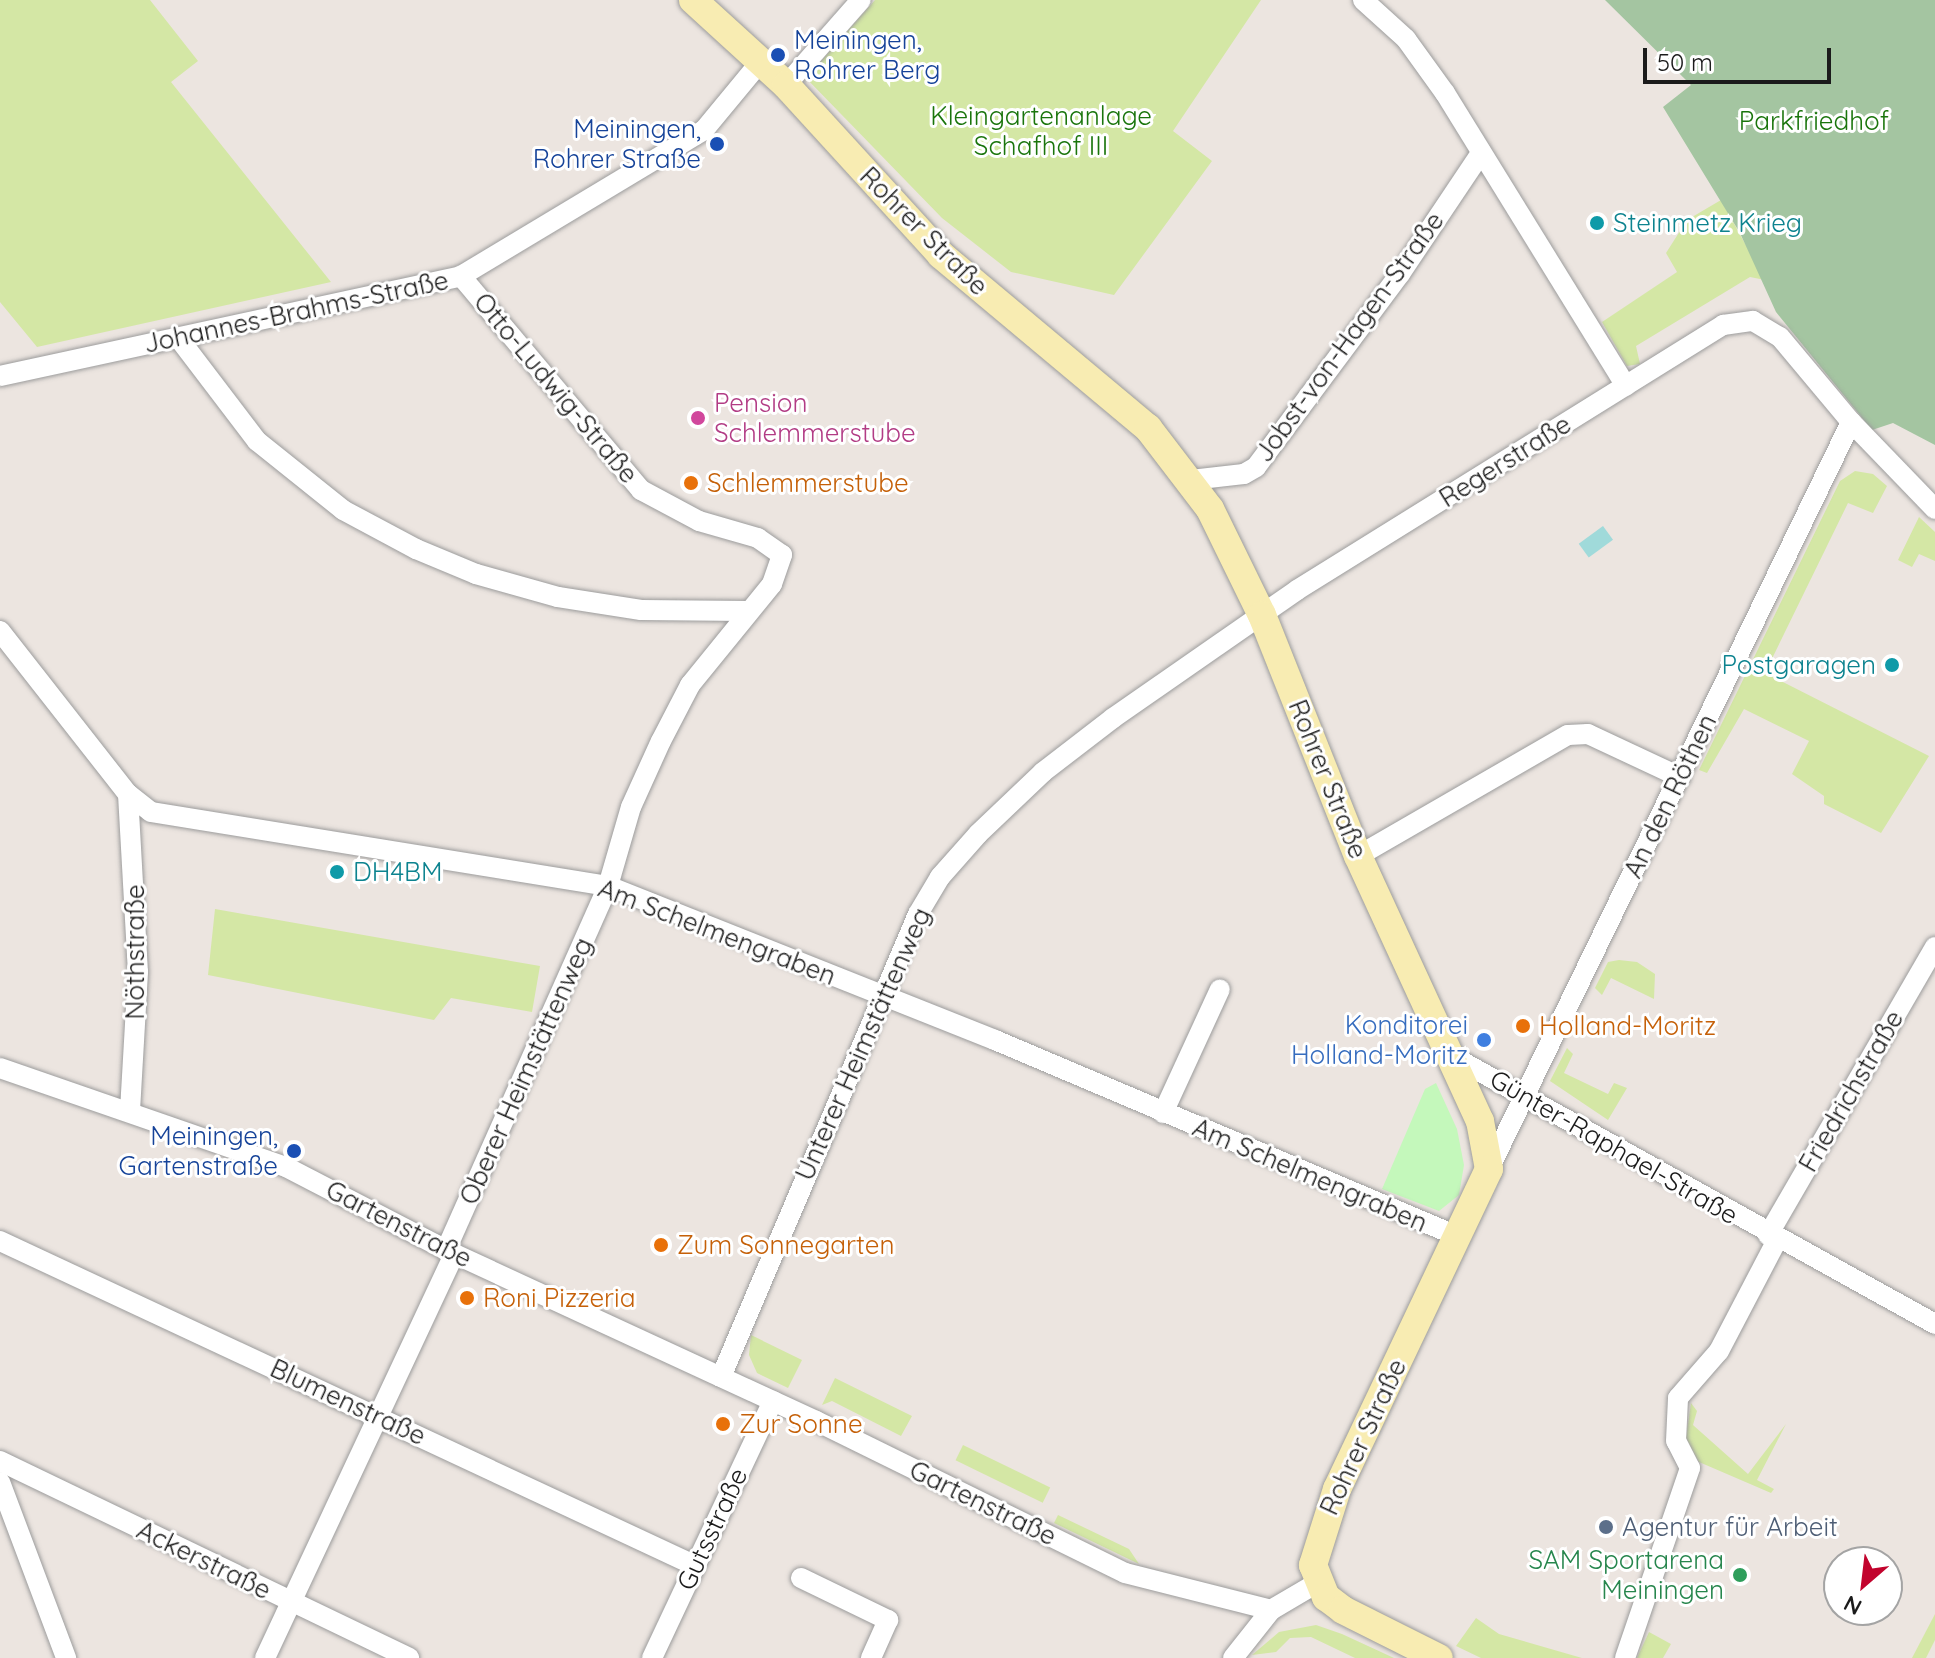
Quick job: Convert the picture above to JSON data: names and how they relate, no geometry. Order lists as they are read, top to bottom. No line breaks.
{"streets":{"main road":["Rohrer Straße"],"street":["Johannes-Brahms-Straße","Jobst-von-Hagen-Straße","Otto-Ludwig-Straße","Regerstraße","An den Röthen","Am Schelmengraben","Nöthstraße","Unterer Heimstättenweg","Oberer Heimstättenweg","Friedrichstraße","Günter-Raphael-Straße","Gartenstraße","Blumenstraße","Gutsstraße","Ackerstraße"]},"crossings":[["Rohrer Straße","Johannes-Brahms-Straße"],["Rohrer Straße","Jobst-von-Hagen-Straße"],["Rohrer Straße","Regerstraße"],["Rohrer Straße","An den Röthen"],["Rohrer Straße","Am Schelmengraben"],["Rohrer Straße","Unterer Heimstättenweg"],["Rohrer Straße","Günter-Raphael-Straße"],["Johannes-Brahms-Straße","Otto-Ludwig-Straße"],["Otto-Ludwig-Straße","Oberer Heimstättenweg"],["Regerstraße","An den Röthen"],["Regerstraße","Unterer Heimstättenweg"],["An den Röthen","Günter-Raphael-Straße"],["Am Schelmengraben","Nöthstraße"],["Am Schelmengraben","Unterer Heimstättenweg"],["Am Schelmengraben","Oberer Heimstättenweg"],["Nöthstraße","Gartenstraße"],["Unterer Heimstättenweg","Gartenstraße"],["Oberer Heimstättenweg","Gartenstraße"],["Oberer Heimstättenweg","Blumenstraße"],["Oberer Heimstättenweg","Ackerstraße"],["Friedrichstraße","Günter-Raphael-Straße"],["Gartenstraße","Gutsstraße"],["Blumenstraße","Gutsstraße"]],"parks":["Kleingartenanlage Schafhof III","Parkfriedhof"],"places":["Meiningen, Rohrer Berg","Meiningen, Rohrer Straße","Steinmetz Krieg","Pension Schlemmerstube","Schlemmerstube","Postgaragen","DH4BM","Holland-Moritz","Konditorei Holland-Moritz","Meiningen, Gartenstraße","Zum Sonnegarten","Roni Pizzeria","Zur Sonne","Agentur für Arbeit","SAM Sportarena Meiningen"],"scale_bar":"50 m","north":"bottom left"}
